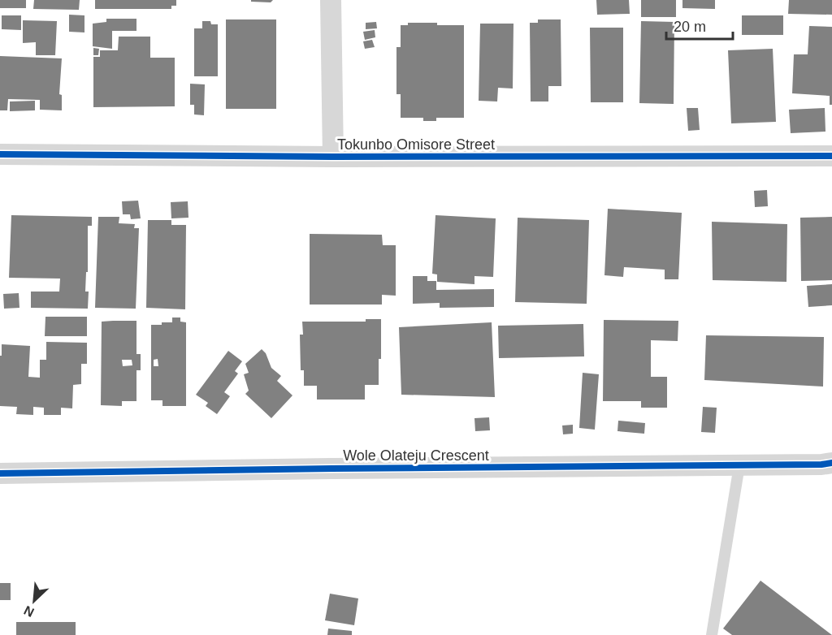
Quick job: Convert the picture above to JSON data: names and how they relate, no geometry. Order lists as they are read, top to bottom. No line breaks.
{"streets":{"street":["Tokunbo Omisore Street","Wole Olateju Crescent"]},"scale_bar":"20 m","north":"bottom left"}
